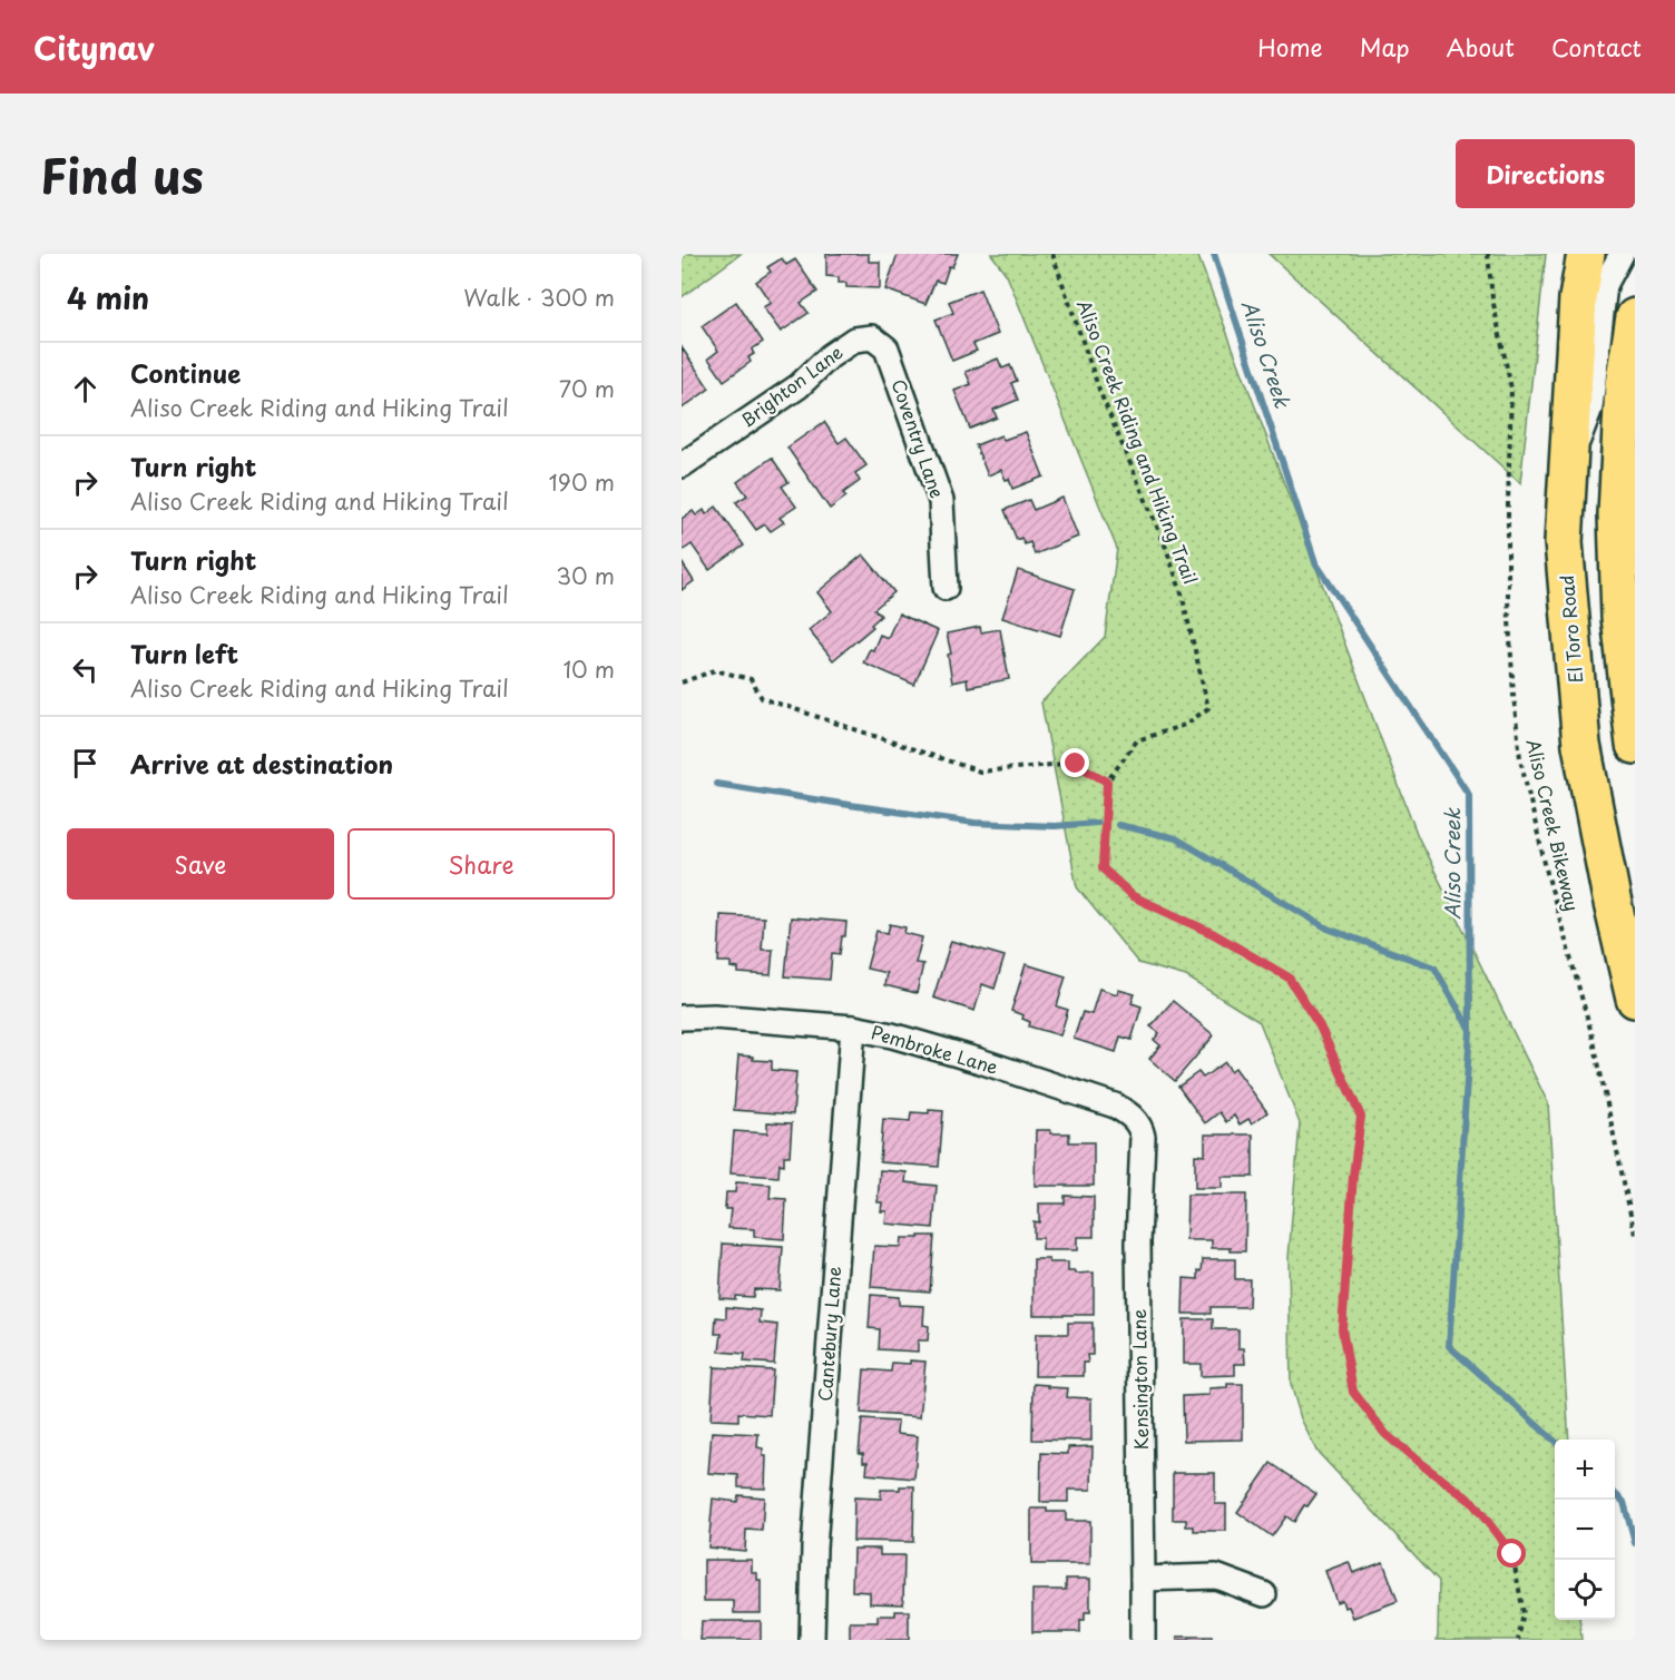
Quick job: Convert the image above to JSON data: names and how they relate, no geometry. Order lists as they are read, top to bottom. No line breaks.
{"streets":{"main road":["El Toro Road"],"street":["Brighton Lane","Coventry Lane","Pembroke Lane","Cantebury Lane","Kensington Lane"],"path":["Aliso Creek Riding and Hiking Trail","Aliso Creek Bikeway"]},"crossings":[["Brighton Lane","Coventry Lane"],["Pembroke Lane","Cantebury Lane"],["Pembroke Lane","Kensington Lane"]],"water":["Aliso Creek"],"page":{"header":"Citynav","nav":["Home","Map","About","Contact"],"title":"Find us","buttons":["Directions",["Save","Share"]],"heading":["4 min","Walk · 300 m"],"list":[["Continue","Aliso Creek Riding and Hiking Trail","70 m"],["Turn right","Aliso Creek Riding and Hiking Trail","190 m"],["Turn right","Aliso Creek Riding and Hiking Trail","30 m"],["Turn left","Aliso Creek Riding and Hiking Trail","10 m"],"Arrive at destination"],"map_buttons":["+","−"]}}
